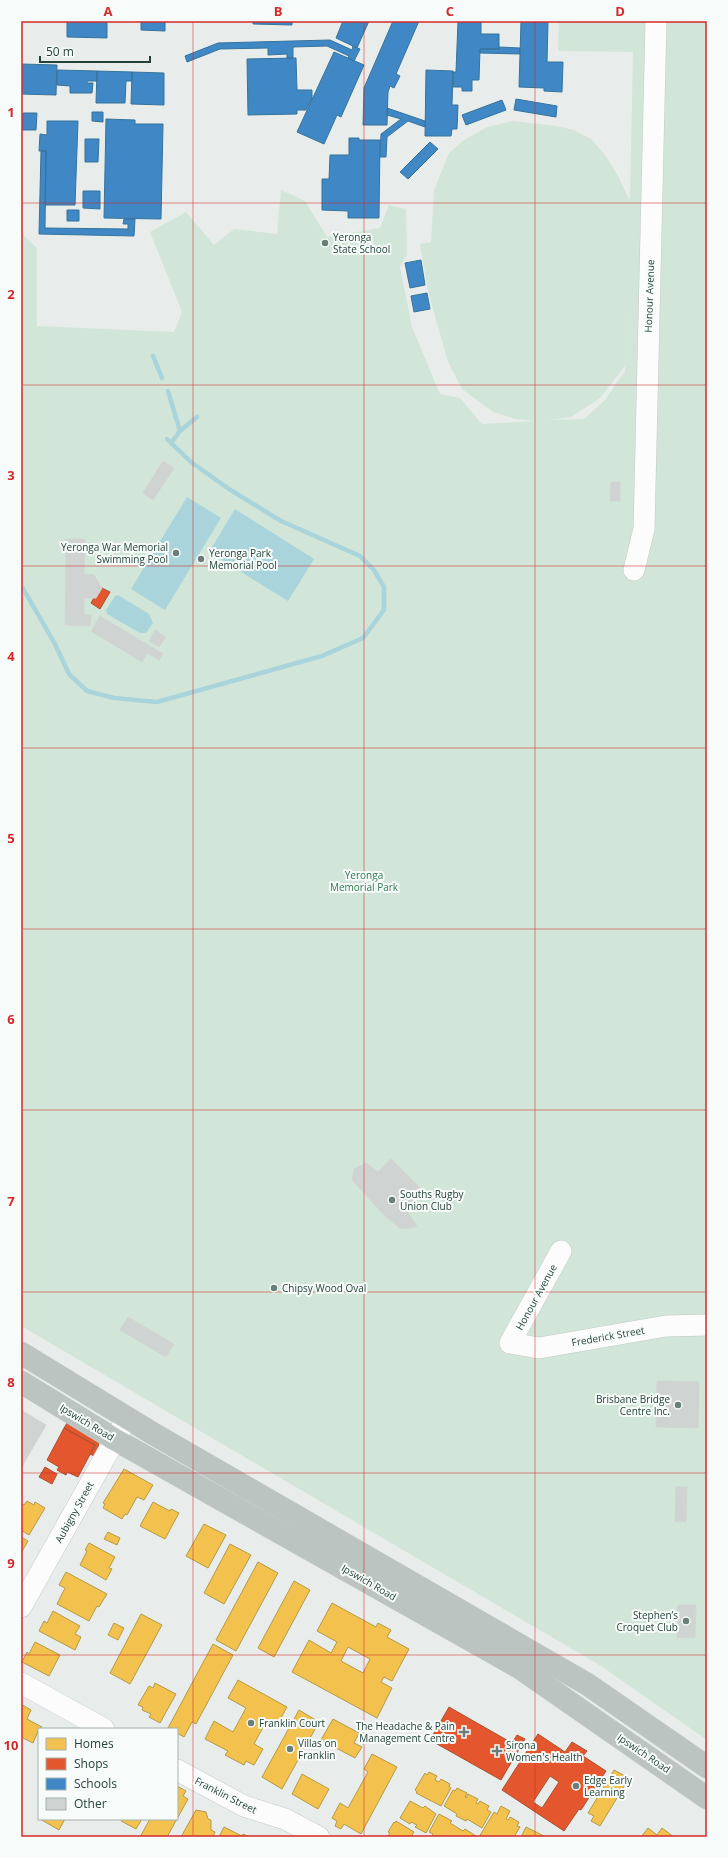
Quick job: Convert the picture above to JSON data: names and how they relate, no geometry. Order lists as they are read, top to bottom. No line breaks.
{"streets":{"highway":["Ipswich Road"],"street":["Honour Avenue","Frederick Street","Aubigny Street","Franklin Street"]},"crossings":[["Honour Avenue","Frederick Street"],["Ipswich Road","Aubigny Street"]],"parks":["Yeronga Memorial Park"],"places":{"other":["Yeronga State School","Yeronga War Memorial Swimming Pool","Yeronga Park Memorial Pool","Souths Rugby Union Club","Chipsy Wood Oval","Brisbane Bridge Centre Inc.","Stephen’s Croquet Club","Franklin Court","Villas on Franklin","Edge Early Learning"],"health":["The Headache & Pain Management Centre","Sirona Women's Health"]},"legend":["Homes","Shops","Schools","Other"],"scale_bar":"50 m","grid":{"columns":["A","B","C","D"],"rows":["1","2","3","4","5","6","7","8","9","10"]}}
